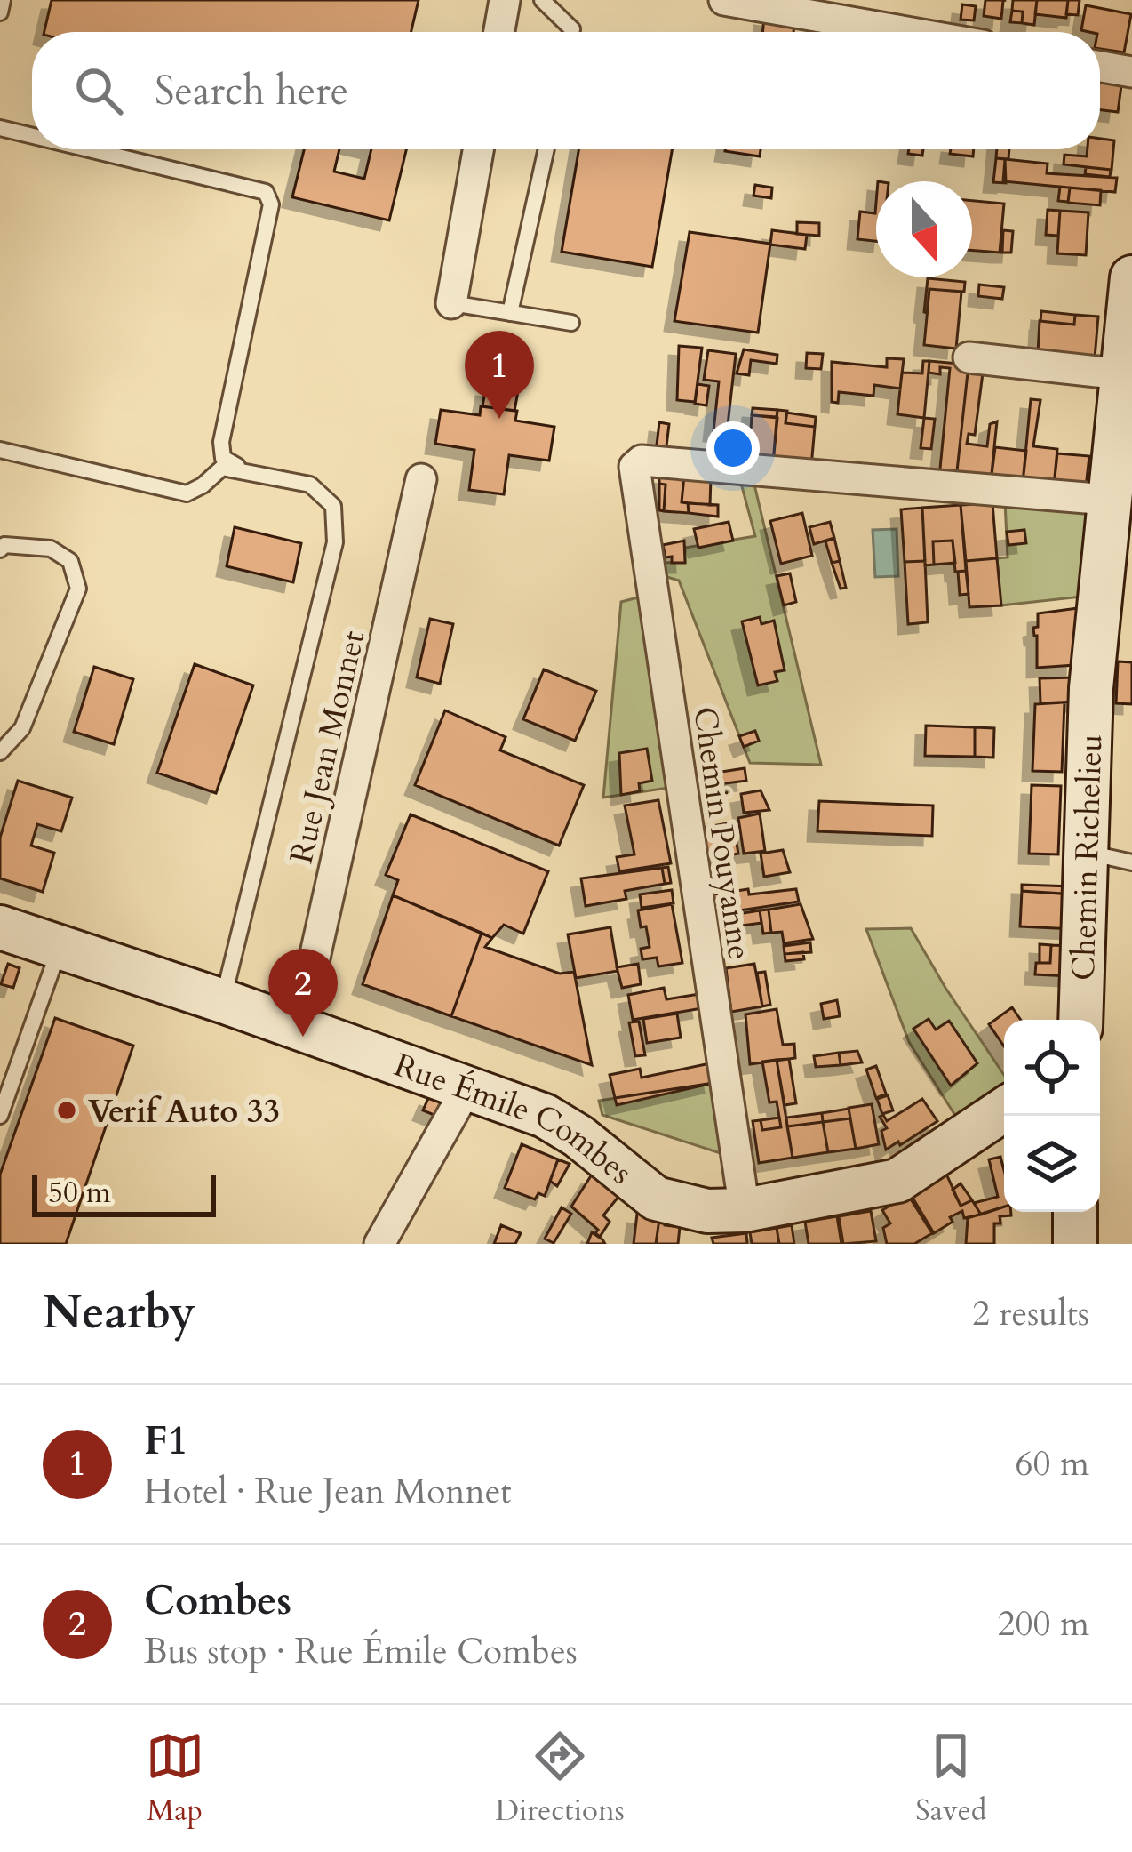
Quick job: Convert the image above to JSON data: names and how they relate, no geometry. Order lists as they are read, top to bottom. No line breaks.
{"streets":{"street":["Rue Jean Monnet","Chemin Pouyanne","Chemin Richelieu","Rue Émile Combes"]},"crossings":[["Rue Jean Monnet","Rue Émile Combes"],["Chemin Pouyanne","Chemin Richelieu"],["Chemin Pouyanne","Rue Émile Combes"]],"places":["Verif Auto 33"],"scale_bar":"50 m","north":"bottom","page":{"search":"Search here","pins":["1","2"],"scale":"50 m","heading":["Nearby","2 results"],"list":[{"mark":"1","name":"F1","note":"Hotel · Rue Jean Monnet","value":"60 m"},{"mark":"2","name":"Combes","note":"Bus stop · Rue Émile Combes","value":"200 m"}],"nav":["Map","Directions","Saved"]}}
